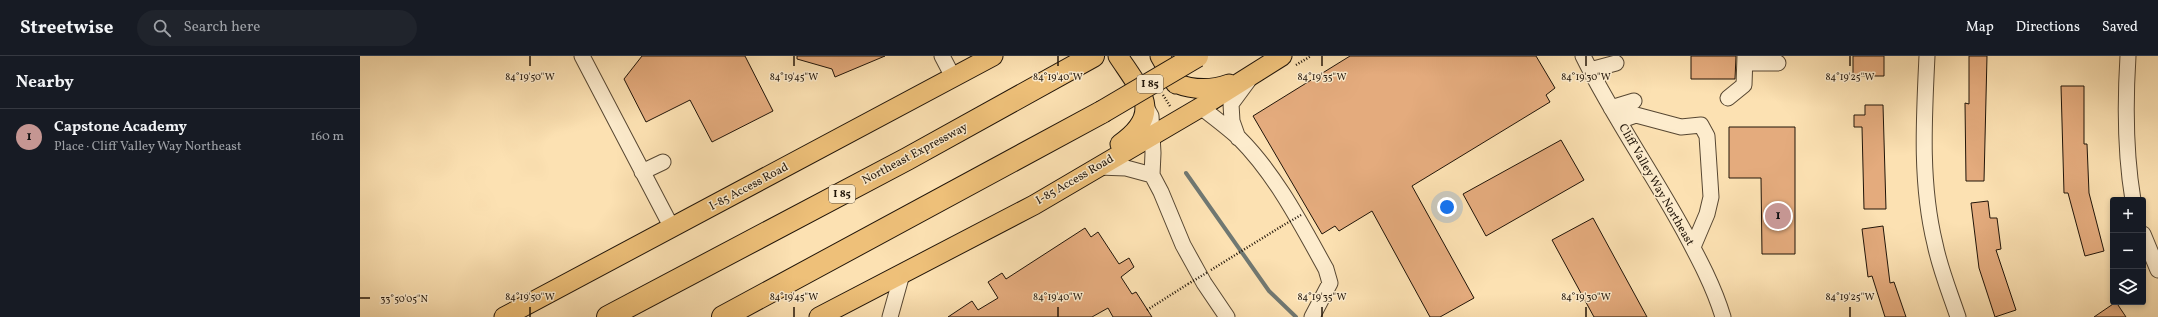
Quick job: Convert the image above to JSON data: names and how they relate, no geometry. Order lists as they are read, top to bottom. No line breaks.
{"streets":{"highway":["I 85","Northeast Expressway"],"main road":["I-85 Access Road"],"street":["Cliff Valley Way Northeast"]},"page":{"header":"Streetwise","search":"Search here","nav":["Map","Directions","Saved"],"heading":"Nearby","list":[{"mark":"1","name":"Capstone Academy","note":"Place · Cliff Valley Way Northeast","value":"160 m"}],"map_buttons":["+","−"],"pins":"1"},"coordinates":["84°19'50\"W","84°19'45\"W","84°19'40\"W","84°19'35\"W","84°19'30\"W","84°19'25\"W","33°50'05\"N"]}
